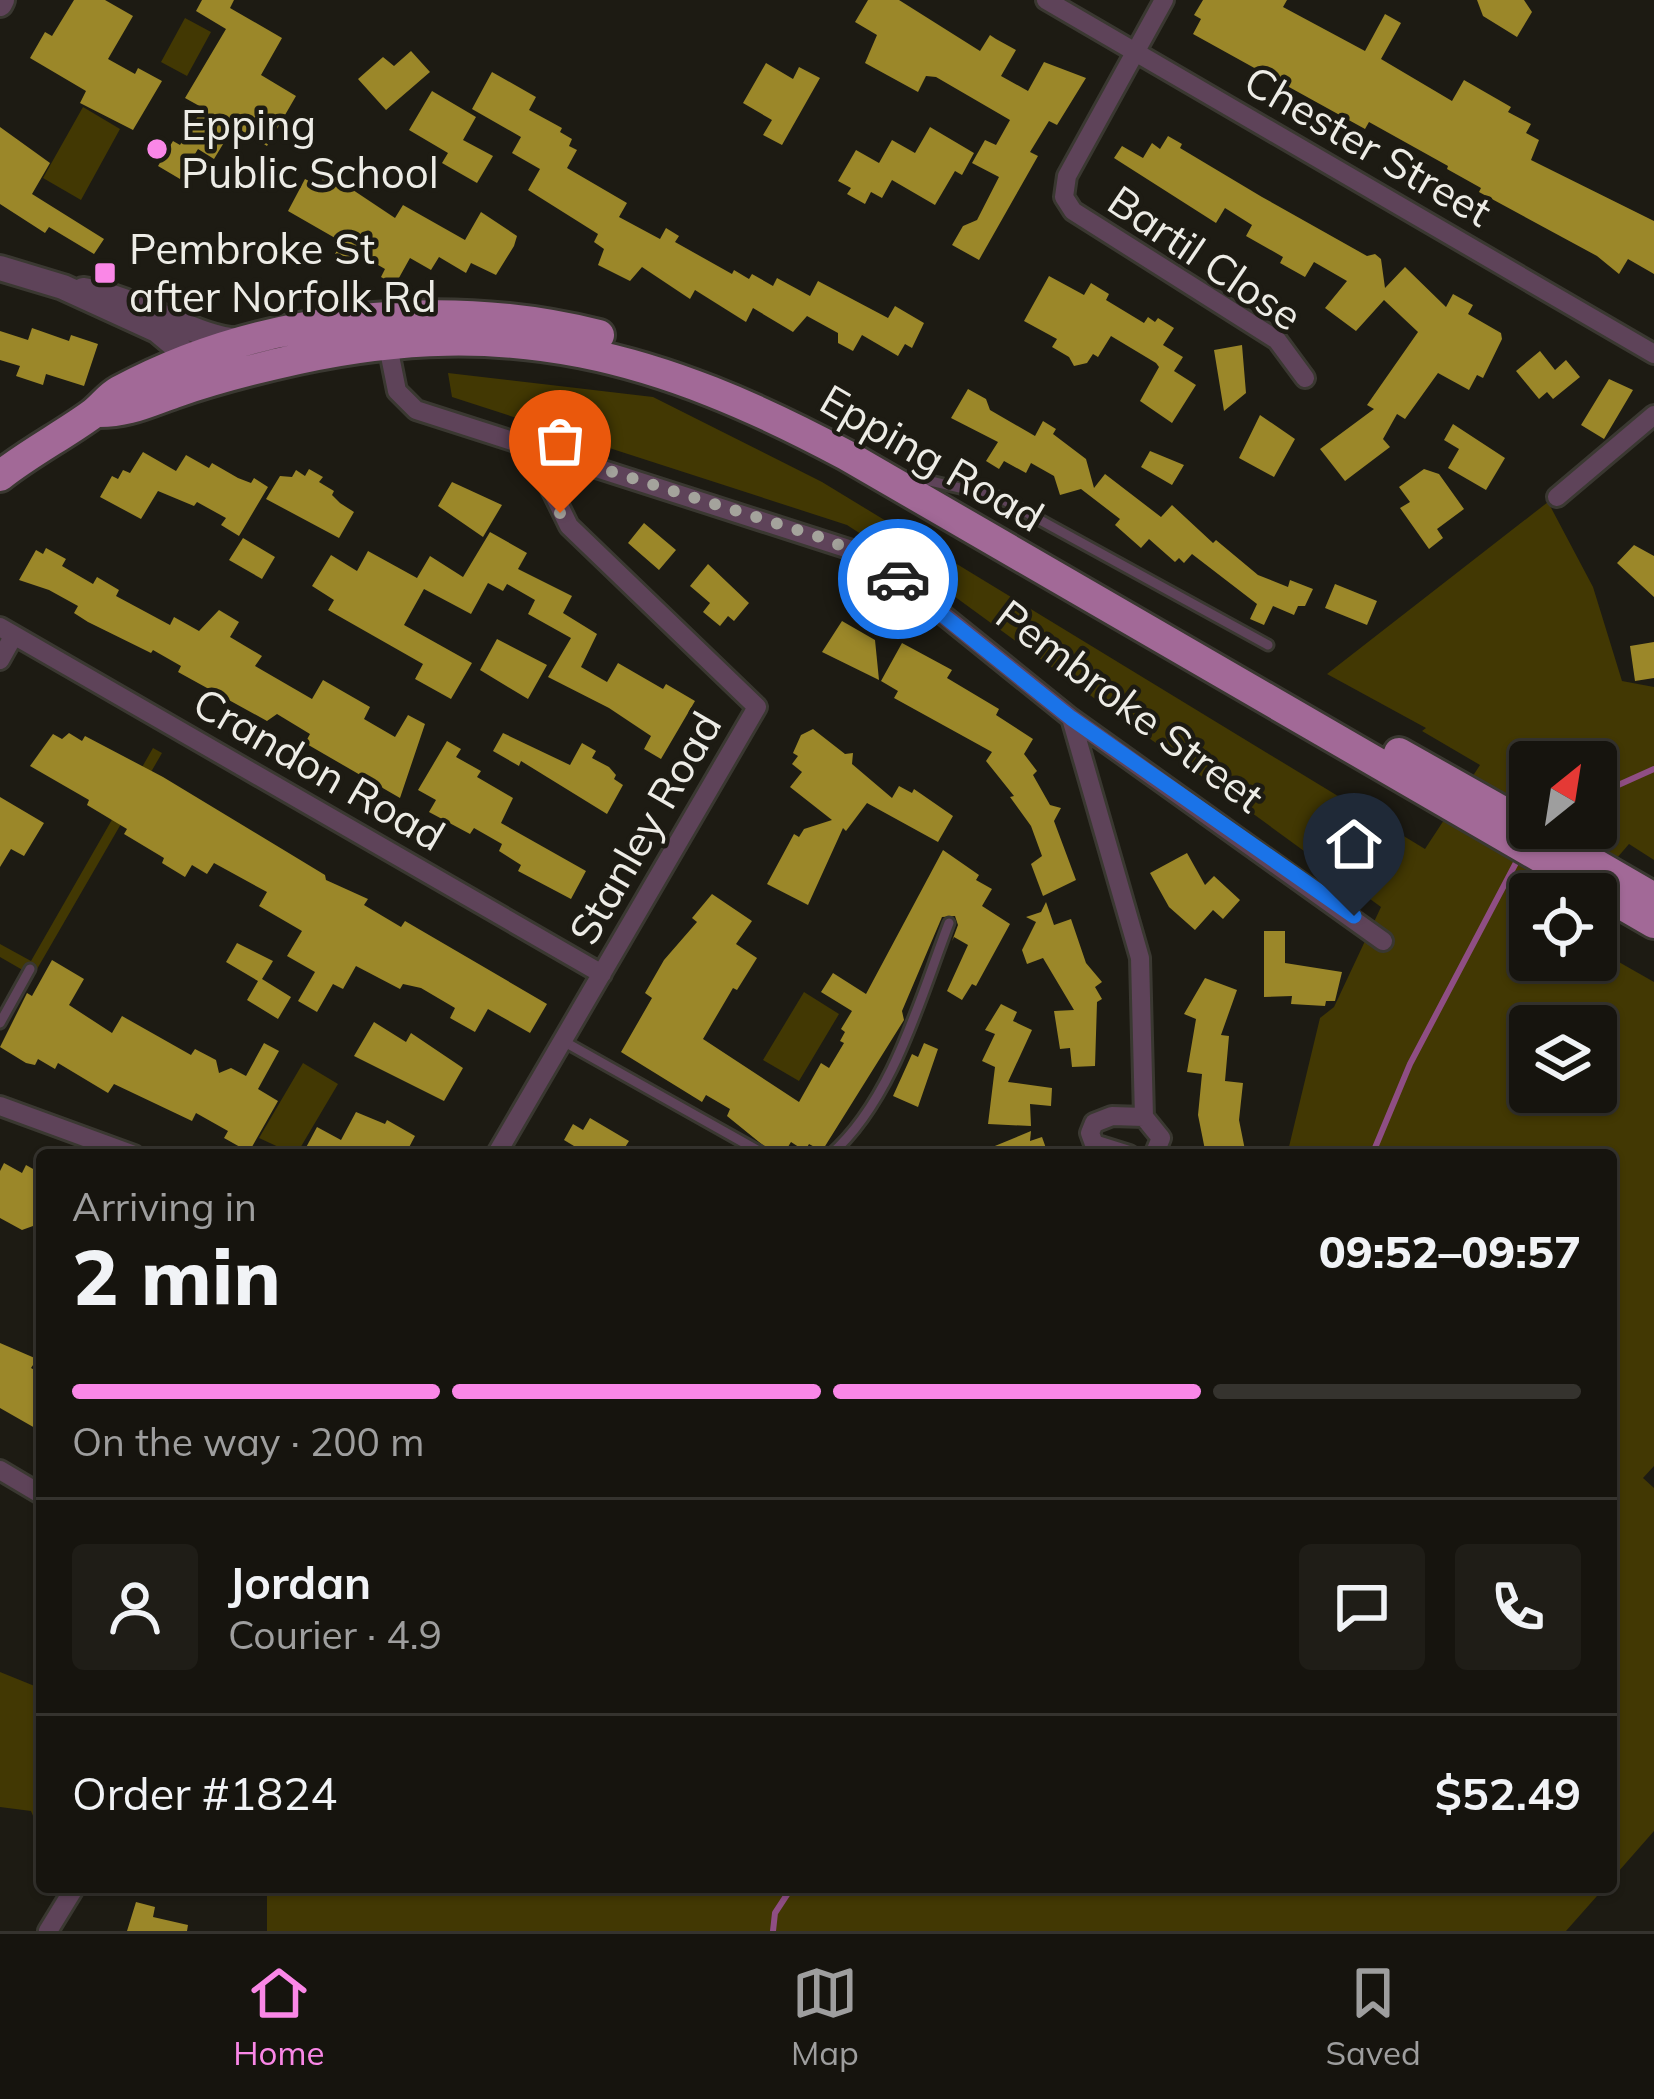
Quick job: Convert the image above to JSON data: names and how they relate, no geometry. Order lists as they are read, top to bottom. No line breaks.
{"streets":{"main road":["Epping Road"],"street":["Chester Street","Bartil Close","Pembroke Street","Crandon Road","Stanley Road"]},"crossings":[["Chester Street","Bartil Close"],["Epping Road","Pembroke Street"],["Pembroke Street","Stanley Road"],["Crandon Road","Stanley Road"]],"places":{"other":["Epping Public School"],"transit":["Pembroke St after Norfolk Rd"]},"north":"top right","page":{"heading":["2 min","Arriving in","09:52–09:57"],"panel":["Jordan","Courier · 4.9","Order #1824","$52.49"],"bar":"On the way · 200 m","tabs":["Home","Map","Saved"]}}
